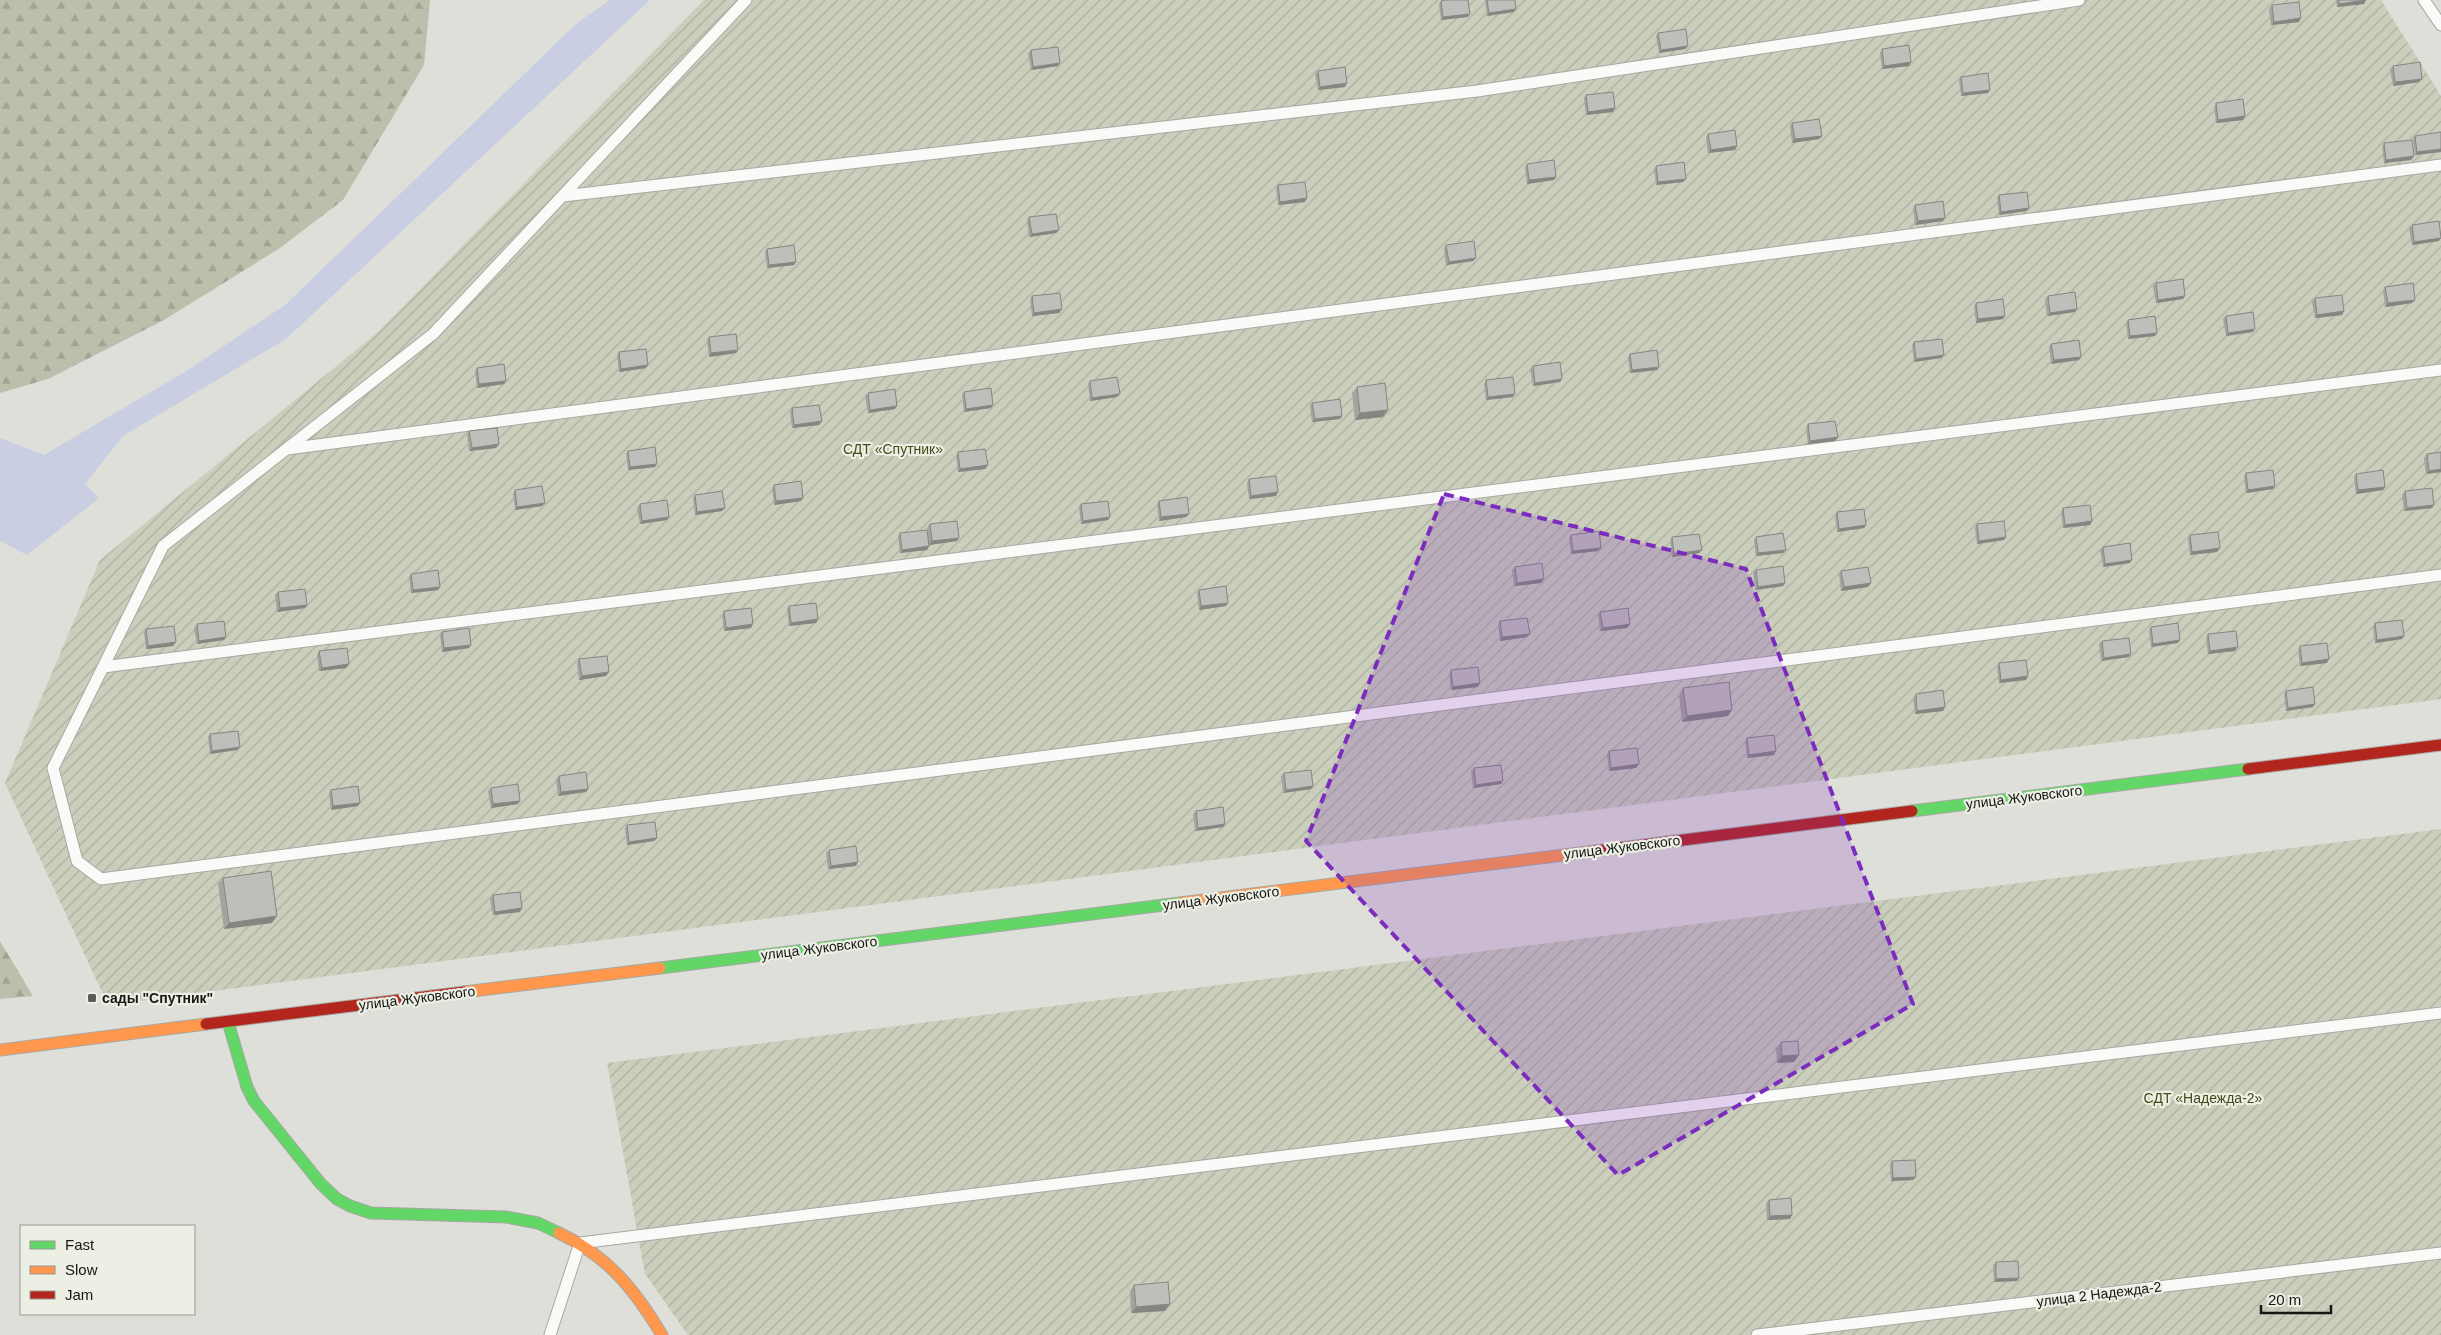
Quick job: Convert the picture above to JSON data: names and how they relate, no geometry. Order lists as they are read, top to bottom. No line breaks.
{"streets":{"main road":["улица Жуковского"],"lane":["улица 2 Надежда-2"]},"parks":["СДТ «Спутник»","СДТ «Надежда-2»"],"places":{"transit":["сады \"Спутник\""]},"legend":["Fast","Slow","Jam"],"scale_bar":"20 m"}
